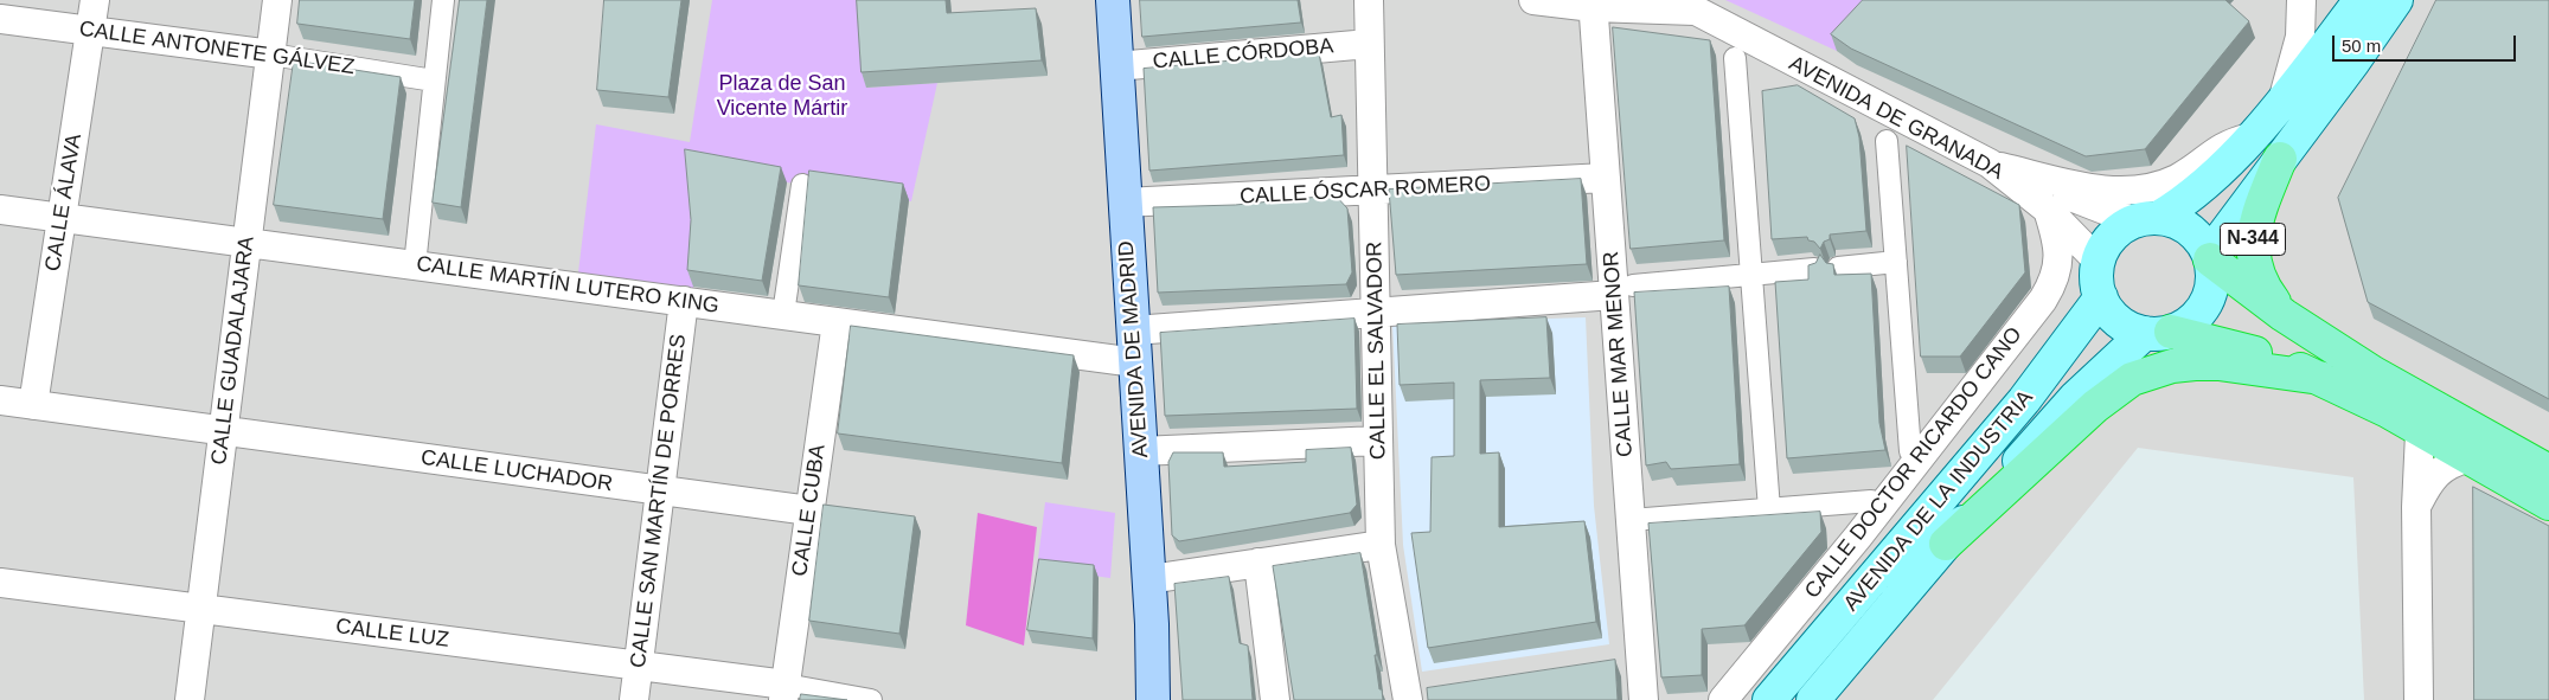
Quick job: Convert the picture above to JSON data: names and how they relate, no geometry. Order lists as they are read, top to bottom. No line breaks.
{"streets":{"highway":["N-344"],"main road":["AVENIDA DE MADRID","AVENIDA DE LA INDUSTRIA"],"street":["CALLE ANTONETE GÁLVEZ","CALLE CÓRDOBA","AVENIDA DE GRANADA","CALLE ÓSCAR ROMERO","CALLE ÁLAVA","CALLE MARTÍN LUTERO KING","CALLE GUADALAJARA","CALLE EL SALVADOR","CALLE MAR MENOR","CALLE DOCTOR RICARDO CANO","CALLE LUCHADOR","CALLE SAN MARTÍN DE PORRES","CALLE CUBA","CALLE LUZ"]},"crossings":[["CALLE ANTONETE GÁLVEZ","CALLE ÁLAVA"],["CALLE ANTONETE GÁLVEZ","CALLE GUADALAJARA"],["CALLE CÓRDOBA","AVENIDA DE MADRID"],["CALLE CÓRDOBA","CALLE EL SALVADOR"],["AVENIDA DE GRANADA","CALLE DOCTOR RICARDO CANO"],["AVENIDA DE GRANADA","AVENIDA DE LA INDUSTRIA"],["CALLE ÓSCAR ROMERO","AVENIDA DE MADRID"],["CALLE ÓSCAR ROMERO","CALLE EL SALVADOR"],["CALLE ÓSCAR ROMERO","CALLE MAR MENOR"],["CALLE ÁLAVA","CALLE MARTÍN LUTERO KING"],["CALLE ÁLAVA","CALLE LUCHADOR"],["CALLE MARTÍN LUTERO KING","AVENIDA DE MADRID"],["CALLE MARTÍN LUTERO KING","CALLE GUADALAJARA"],["CALLE MARTÍN LUTERO KING","CALLE SAN MARTÍN DE PORRES"],["CALLE MARTÍN LUTERO KING","CALLE CUBA"],["CALLE GUADALAJARA","CALLE LUCHADOR"],["CALLE GUADALAJARA","CALLE LUZ"],["CALLE LUCHADOR","CALLE SAN MARTÍN DE PORRES"],["CALLE LUCHADOR","CALLE CUBA"],["CALLE SAN MARTÍN DE PORRES","CALLE LUZ"],["CALLE CUBA","CALLE LUZ"]],"parks":["Plaza de San Vicente Mártir"],"scale_bar":"50 m"}
